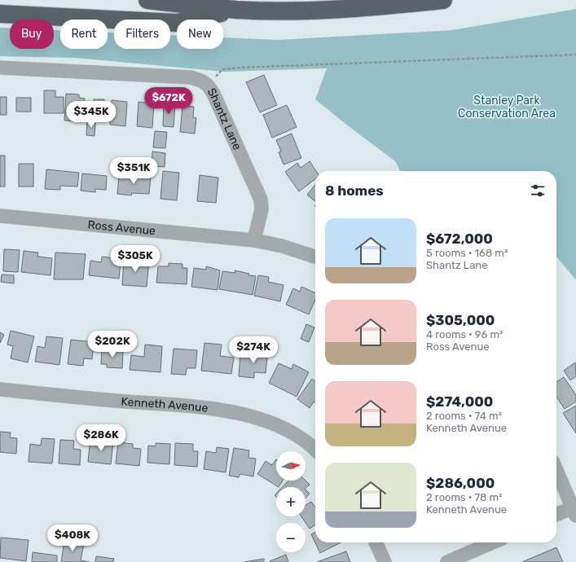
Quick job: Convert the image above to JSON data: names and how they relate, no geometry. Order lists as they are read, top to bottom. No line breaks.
{"streets":{"street":["Shantz Lane","Ross Avenue","Kenneth Avenue"]},"crossings":[["Shantz Lane","Ross Avenue"]],"parks":["Stanley Park Conservation Area"],"north":"right","page":{"chip":["Buy","Rent","Filters","New"],"price":["$672K","$345K","$351K","$305K","$202K","$274K","$286K","$408K"],"heading":"8 homes","list":[{"name":"$672,000","note":"5 rooms · 168 m² · Shantz Lane"},{"name":"$305,000","note":"4 rooms · 96 m² · Ross Avenue"},{"name":"$274,000","note":"2 rooms · 74 m² · Kenneth Avenue"},{"name":"$286,000","note":"2 rooms · 78 m² · Kenneth Avenue"}],"map_buttons":["+","−"]}}
